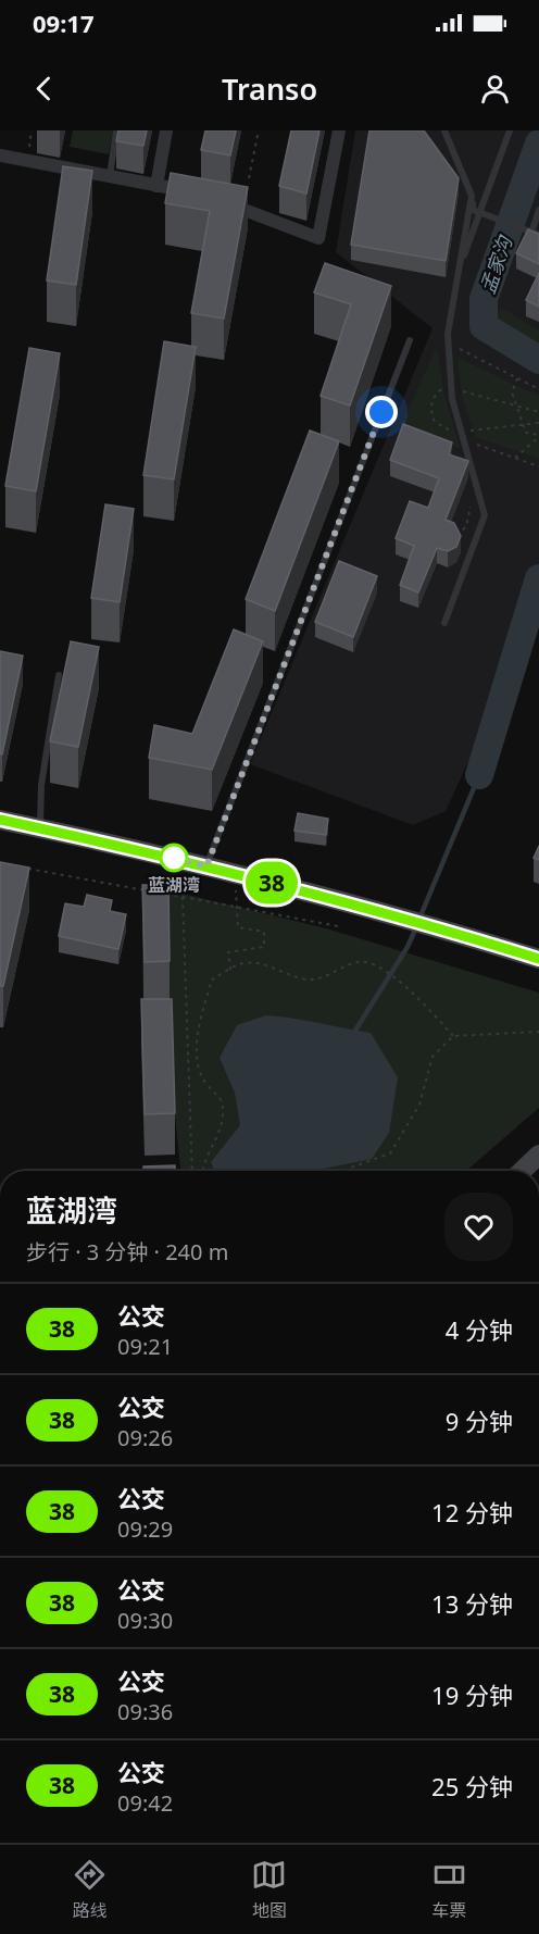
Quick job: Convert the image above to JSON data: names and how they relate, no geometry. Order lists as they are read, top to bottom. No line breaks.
{"water":["孟家沟"],"places":["蓝湖湾"],"lines":["bus line 38"],"page":{"status":"09:17","header":"Transo","on_map":"38","heading":["蓝湖湾","步行 · 3 分钟 · 240 m"],"list":[{"mark":"38","name":"公交","note":"09:21","value":"4 分钟"},{"mark":"38","name":"公交","note":"09:26","value":"9 分钟"},{"mark":"38","name":"公交","note":"09:29","value":"12 分钟"},{"mark":"38","name":"公交","note":"09:30","value":"13 分钟"},{"mark":"38","name":"公交","note":"09:36","value":"19 分钟"},{"mark":"38","name":"公交","note":"09:42","value":"25 分钟"}],"tabs":["路线","地图","车票"]}}
